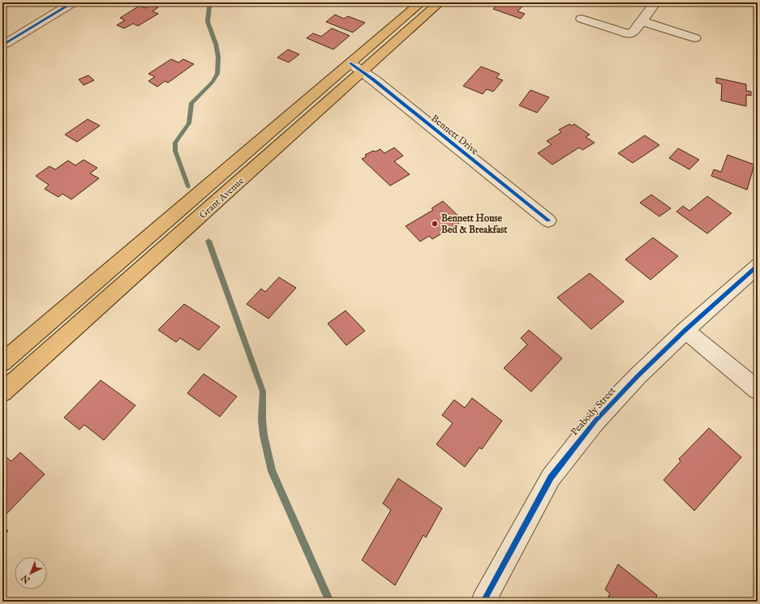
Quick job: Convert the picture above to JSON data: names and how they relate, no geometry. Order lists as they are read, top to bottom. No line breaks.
{"streets":{"main road":["Grant Avenue"],"street":["Bennett Drive","Peabody Street"]},"crossings":[["Bennett Drive","Grant Avenue"]],"places":["Bennett House Bed & Breakfast"],"north":"bottom left"}
